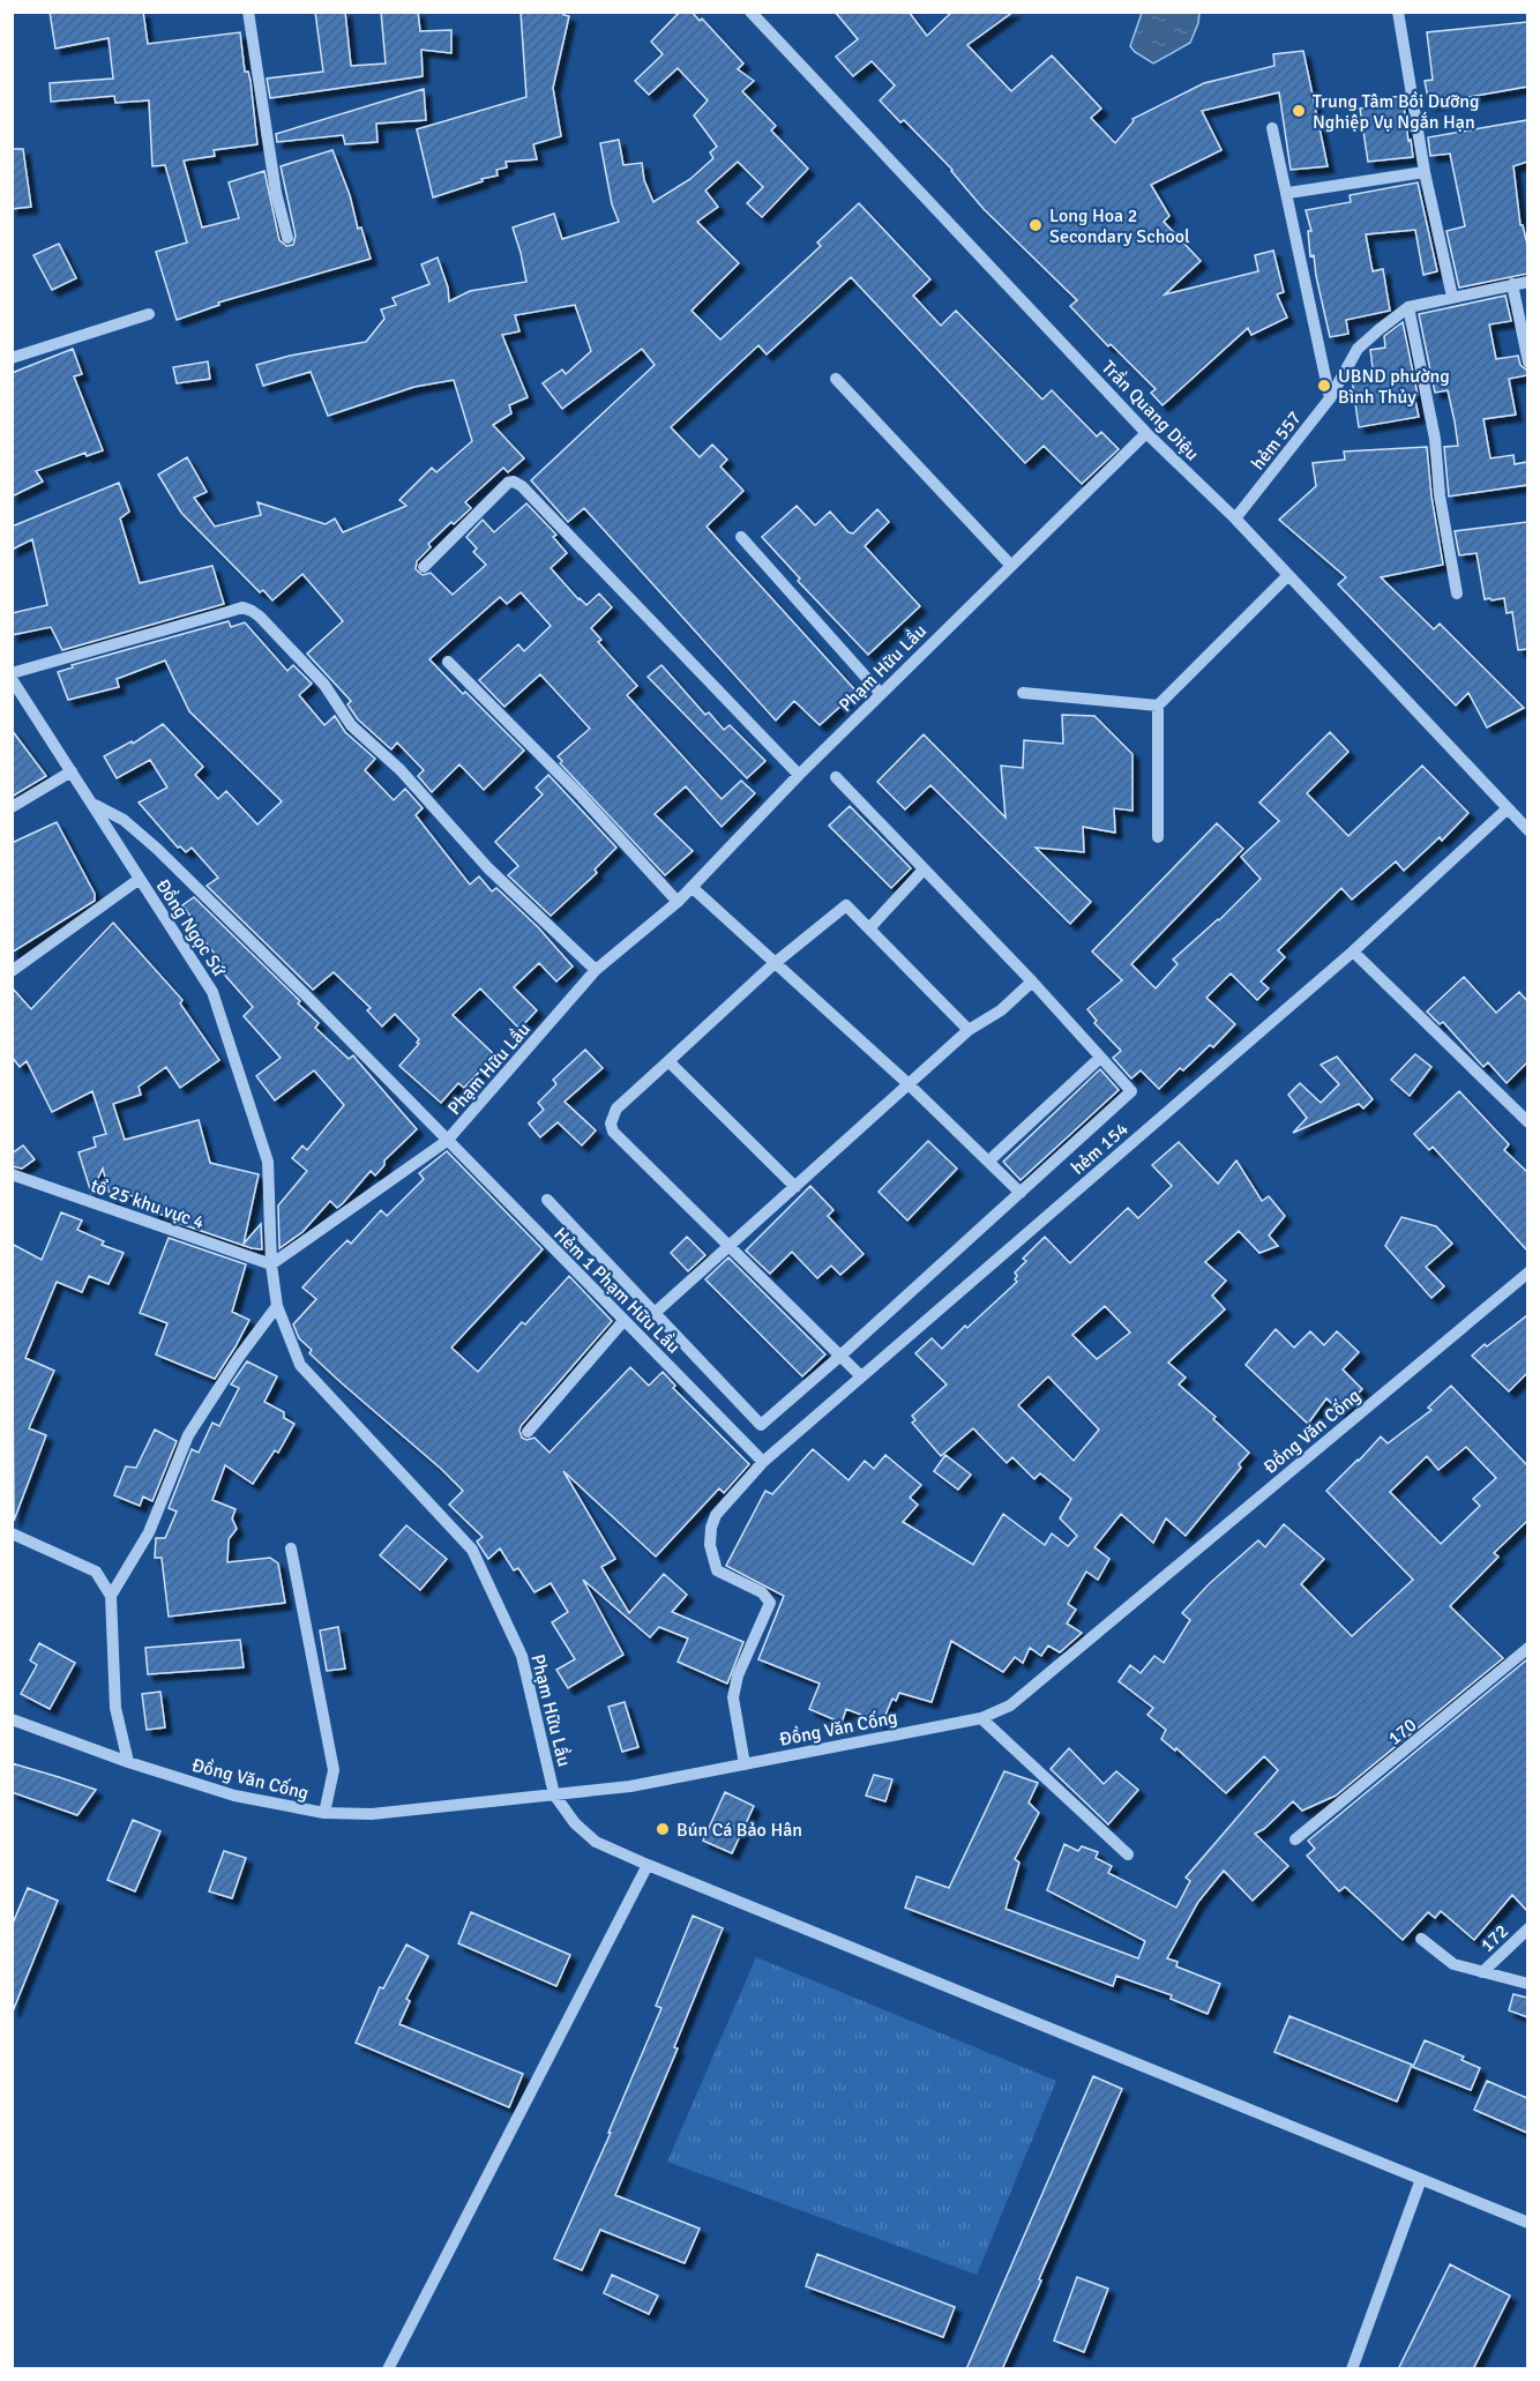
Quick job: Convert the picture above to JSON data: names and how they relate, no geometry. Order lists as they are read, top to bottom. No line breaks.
{"streets":{"street":["Trần Quang Diệu","hẻm 557","Phạm Hữu Lầu","Đồng Ngọc Sứ","hẻm 154","tổ 25 khu vực 4","Hẻm 1 Phạm Hữu Lầu","Đồng Văn Cống","170","172"]},"crossings":[["Trần Quang Diệu","hẻm 557"],["Trần Quang Diệu","Phạm Hữu Lầu"],["Trần Quang Diệu","hẻm 154"],["Phạm Hữu Lầu","Đồng Ngọc Sứ"],["Phạm Hữu Lầu","tổ 25 khu vực 4"],["Phạm Hữu Lầu","Hẻm 1 Phạm Hữu Lầu"],["Phạm Hữu Lầu","Đồng Văn Cống"],["Đồng Ngọc Sứ","tổ 25 khu vực 4"],["Đồng Ngọc Sứ","Hẻm 1 Phạm Hữu Lầu"],["hẻm 154","Hẻm 1 Phạm Hữu Lầu"],["hẻm 154","Đồng Văn Cống"]],"places":["Trung Tâm Bồi Dưỡng Nghiệp Vụ Ngắn Hạn","Long Hoa 2 Secondary School","UBND phường Bình Thủy","Bún Cá Bảo Hân"]}
